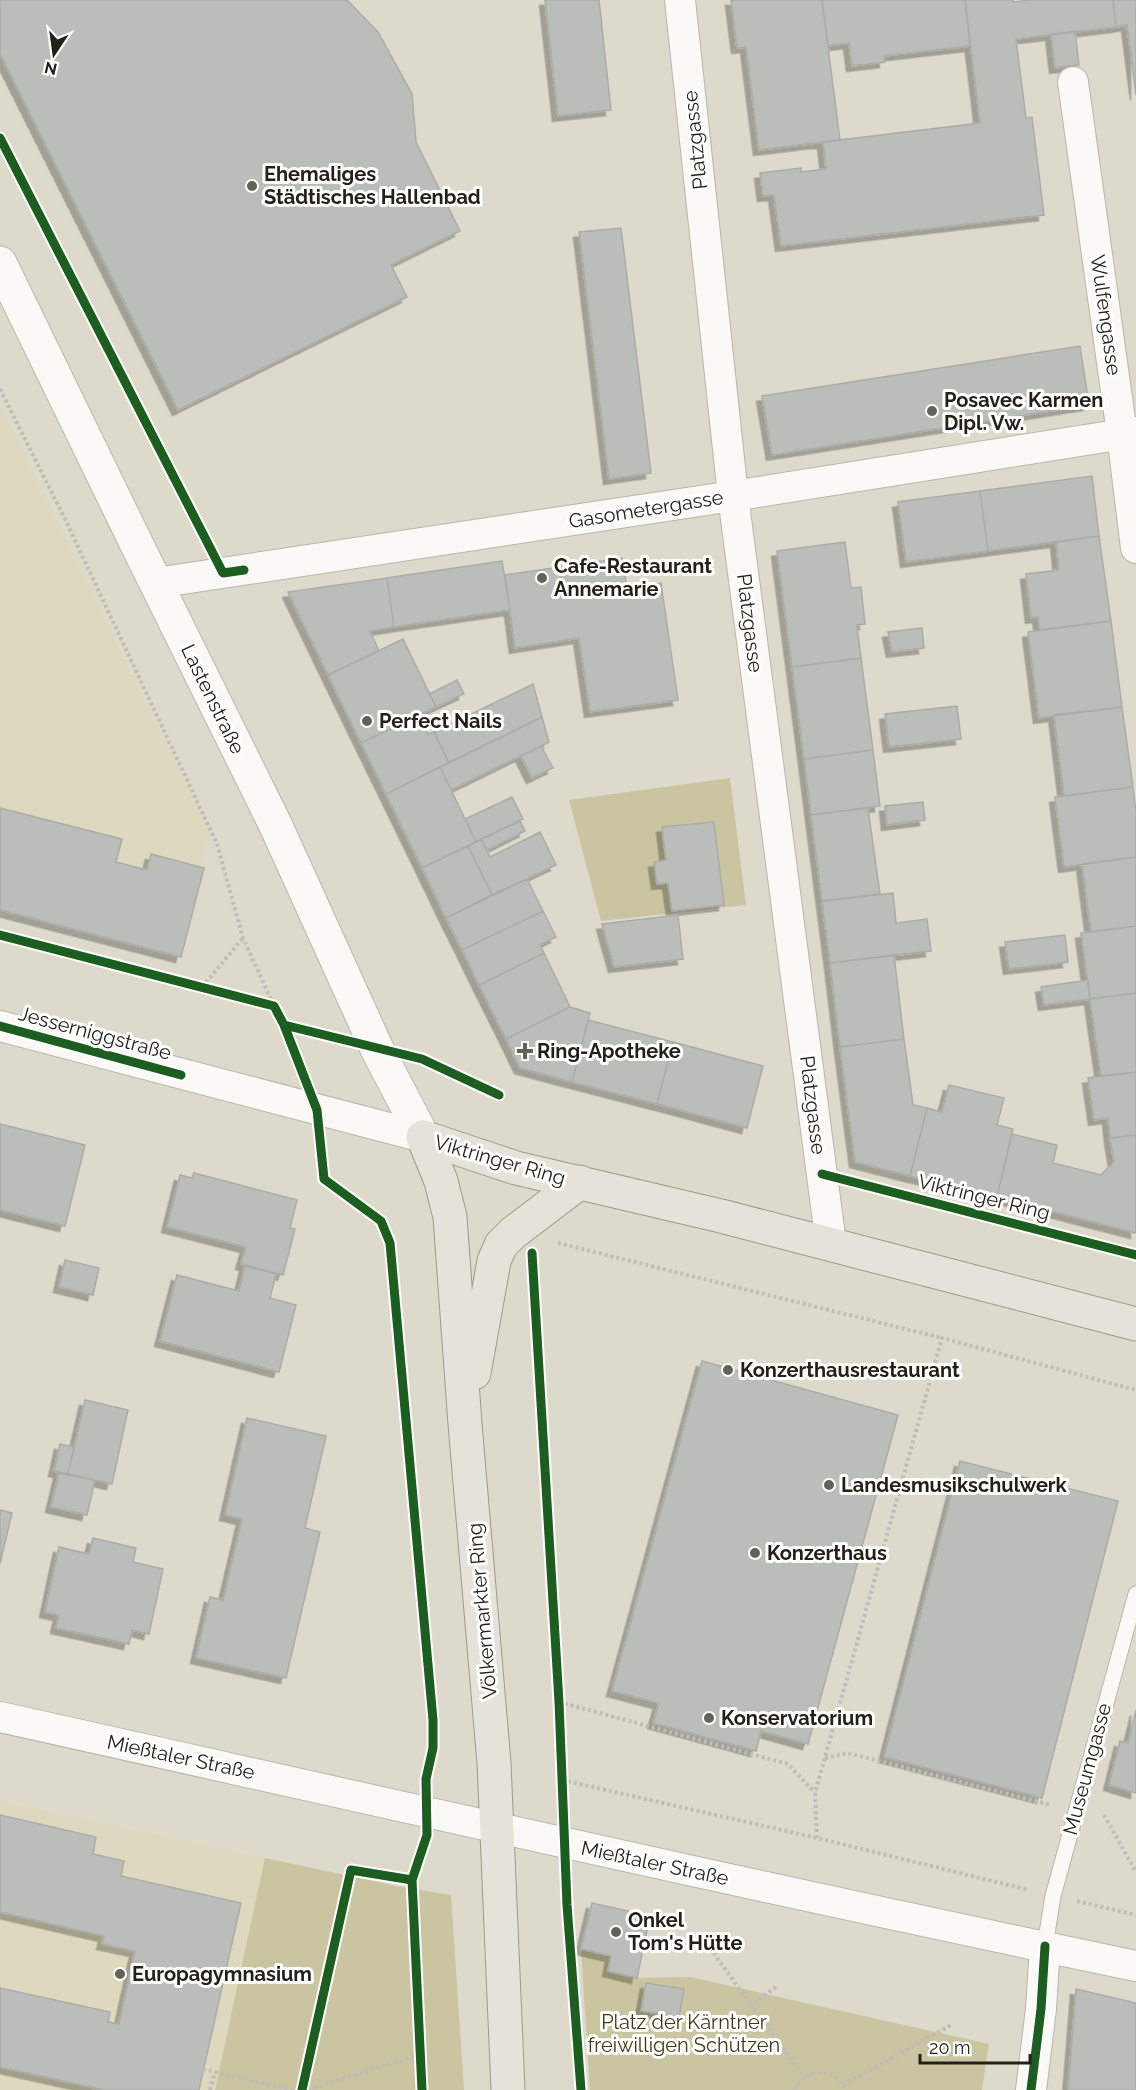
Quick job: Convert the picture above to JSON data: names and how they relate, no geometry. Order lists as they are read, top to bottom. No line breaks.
{"streets":{"main road":["Viktringer Ring","Völkermarkter Ring"],"street":["Platzgasse","Wulfengasse","Gasometergasse","Lastenstraße","Jesserniggstraße","Mießtaler Straße"],"lane":["Museumgasse"]},"crossings":[["Platzgasse","Gasometergasse"],["Platzgasse","Viktringer Ring"],["Wulfengasse","Gasometergasse"],["Gasometergasse","Lastenstraße"],["Lastenstraße","Jesserniggstraße"],["Lastenstraße","Viktringer Ring"],["Lastenstraße","Völkermarkter Ring"],["Jesserniggstraße","Viktringer Ring"],["Jesserniggstraße","Völkermarkter Ring"],["Viktringer Ring","Völkermarkter Ring"],["Völkermarkter Ring","Mießtaler Straße"],["Mießtaler Straße","Museumgasse"]],"parks":["Platz der Kärntner freiwilligen Schützen"],"places":{"other":["Ehemaliges Städtisches Hallenbad","Posavec Karmen Dipl. Vw.","Cafe-Restaurant Annemarie","Perfect Nails","Konzerthausrestaurant","Landesmusikschulwerk","Konzerthaus","Konservatorium","Onkel Tom's Hütte","Europagymnasium"],"health":["Ring-Apotheke"]},"scale_bar":"20 m","north":"bottom"}
